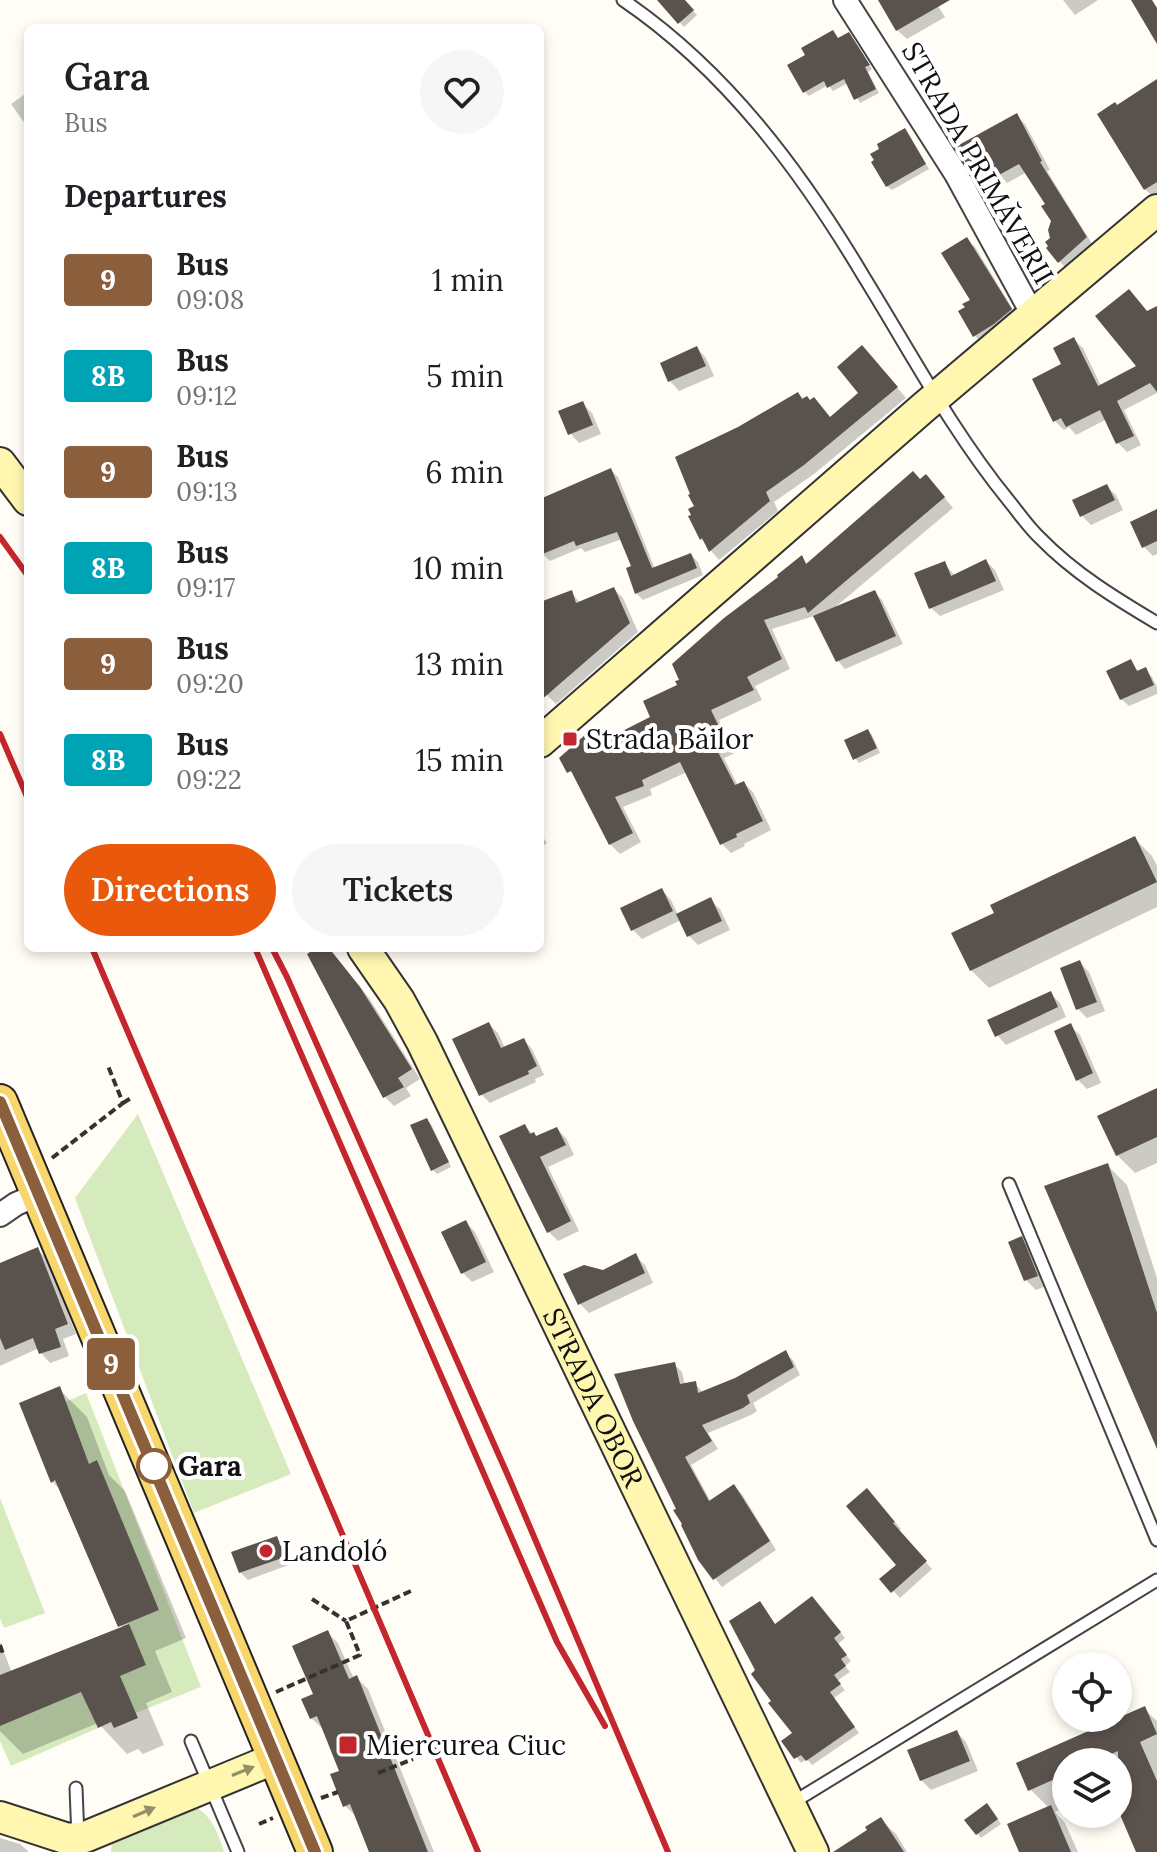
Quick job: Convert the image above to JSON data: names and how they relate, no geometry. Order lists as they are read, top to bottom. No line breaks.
{"streets":{"street":["STRADA PRIMĂVERII","STRADA OBOR"]},"places":{"transit":["Strada Băilor","Miercurea Ciuc"],"other":["Gara","Landoló"]},"lines":["bus line 9"],"page":{"on_map":"9","heading":[["Gara","Bus"],"Departures"],"list":[{"mark":"9","name":"Bus","note":"09:08","value":"1 min"},{"mark":"8B","name":"Bus","note":"09:12","value":"5 min"},{"mark":"9","name":"Bus","note":"09:13","value":"6 min"},{"mark":"8B","name":"Bus","note":"09:17","value":"10 min"},{"mark":"9","name":"Bus","note":"09:20","value":"13 min"},{"mark":"8B","name":"Bus","note":"09:22","value":"15 min"}],"buttons":["Directions","Tickets"]}}
